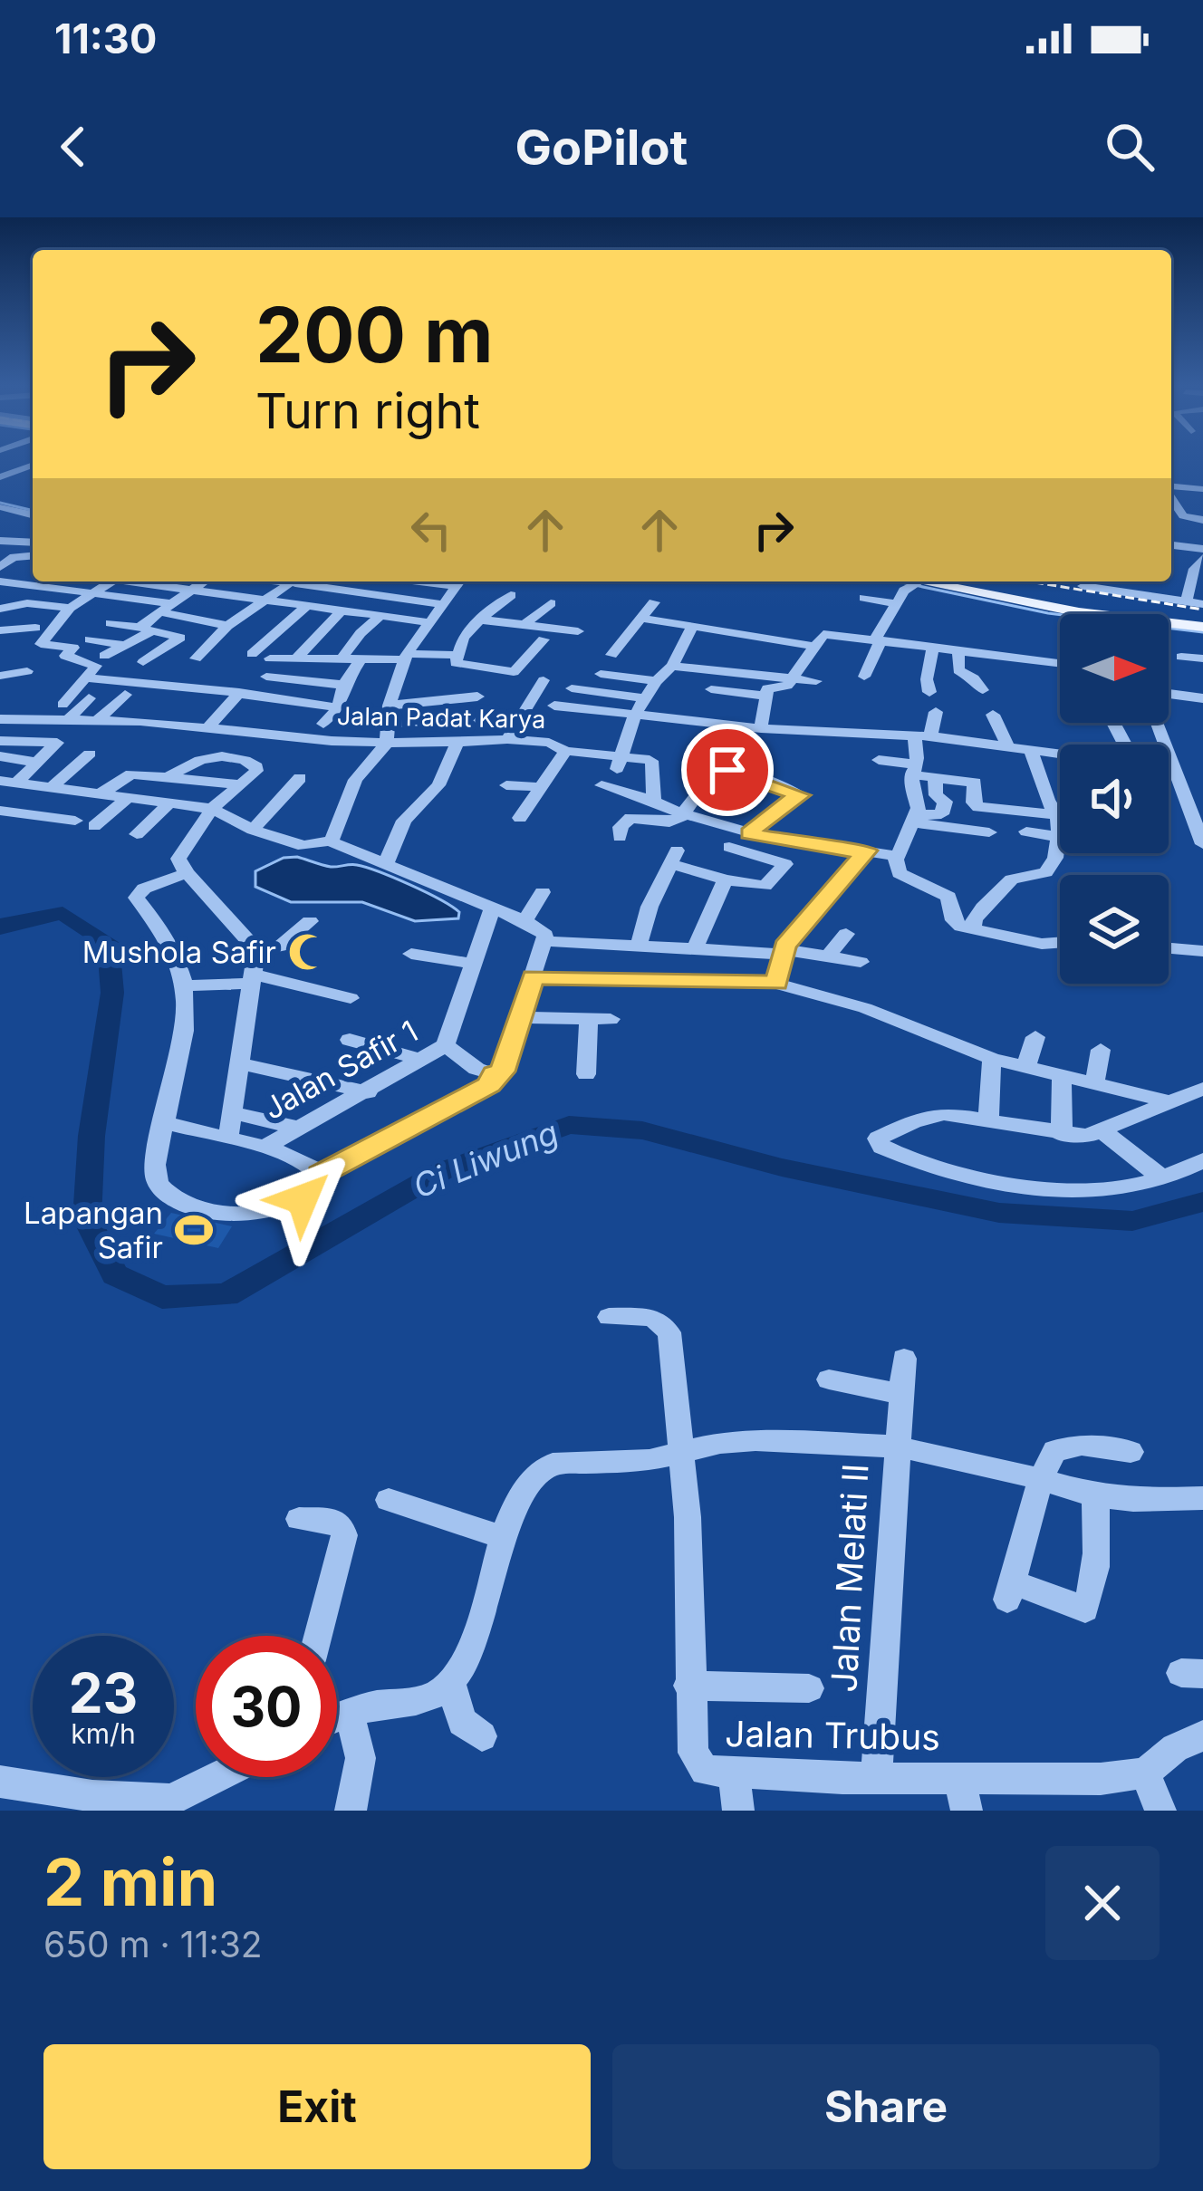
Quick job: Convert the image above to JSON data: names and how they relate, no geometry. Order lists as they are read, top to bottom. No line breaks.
{"streets":{"street":["Jalan Padat Karya","Jalan Safir 1","Jalan Melati II","Jalan Trubus"]},"crossings":[["Jalan Melati II","Jalan Trubus"]],"water":["Ci Liwung"],"places":{"mosque":["Mushola Safir"],"sports":["Lapangan Safir"]},"north":"right","page":{"status":"11:30","header":"GoPilot","turn":["200 m","Turn right"],"speed":"23 km/h","limit":"30","heading":["2 min","650 m · 11:32"],"buttons":["Exit","Share"]}}
